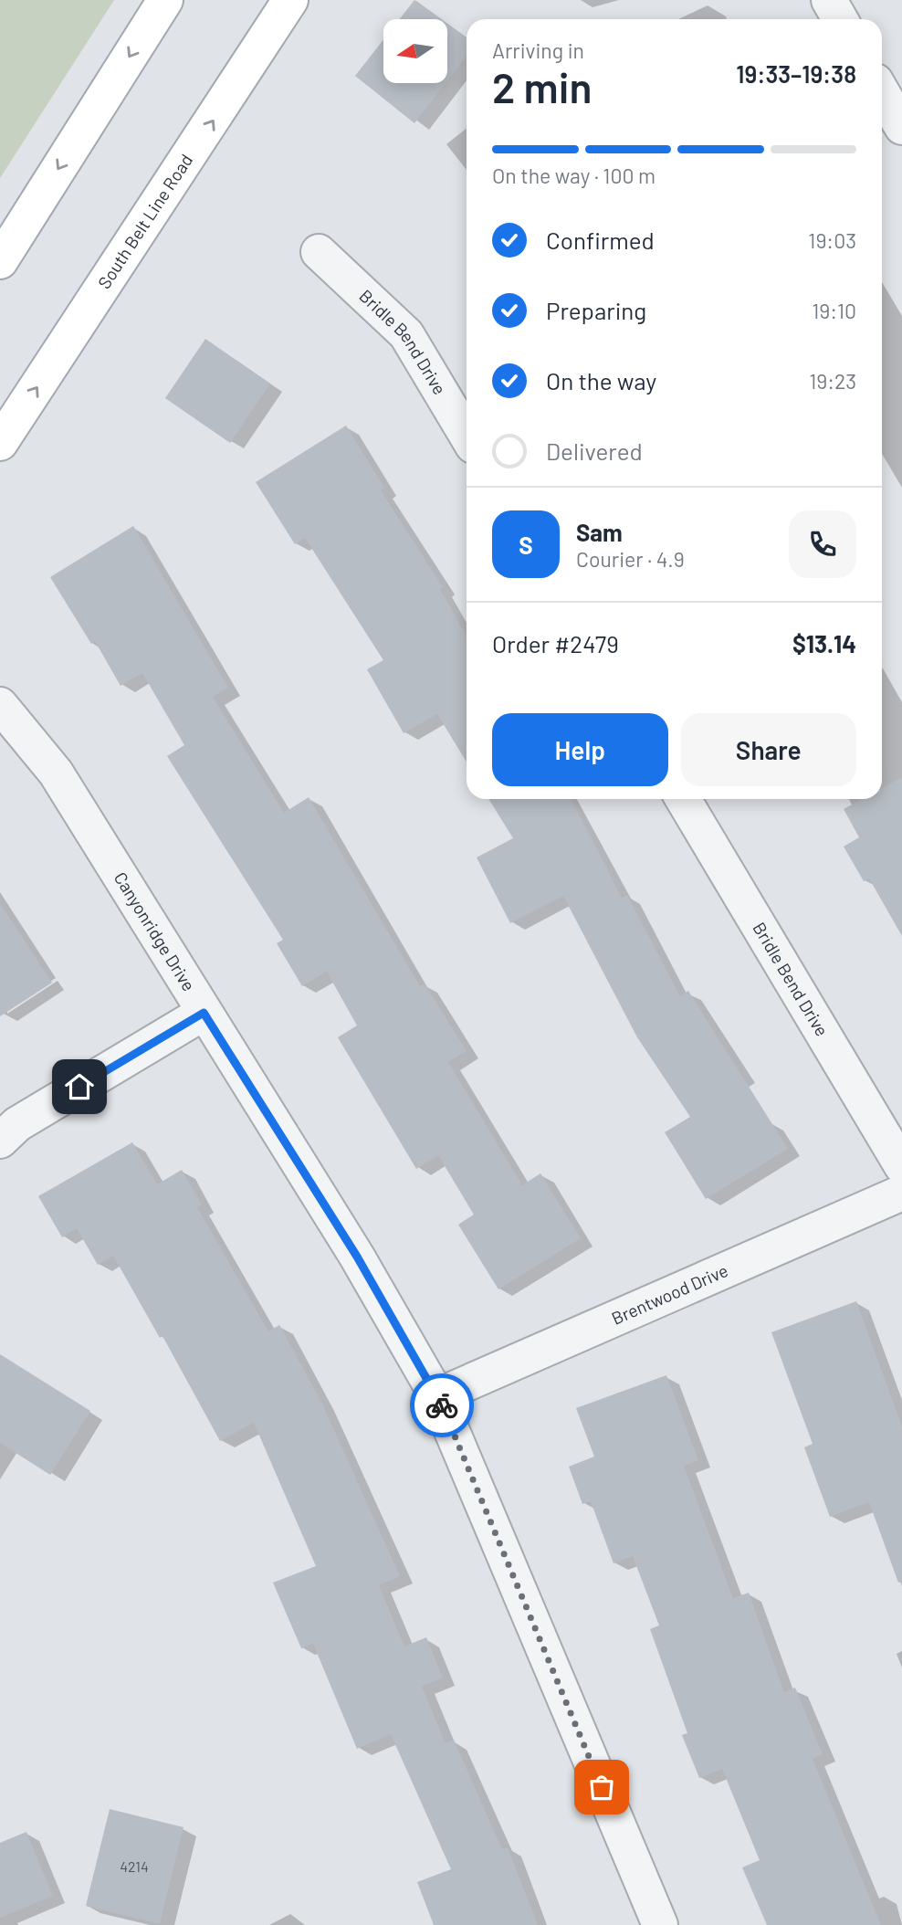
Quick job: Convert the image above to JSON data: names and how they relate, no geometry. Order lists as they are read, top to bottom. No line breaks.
{"streets":{"main road":["South Belt Line Road"],"street":["Bridle Bend Drive","Canyonridge Drive","Brentwood Drive"]},"crossings":[["Canyonridge Drive","Brentwood Drive"]],"house_numbers":["4214"],"north":"left","page":{"heading":["2 min","Arriving in","19:33–19:38"],"panel":["Sam","Courier · 4.9","Order #2479","$13.14"],"bar":"On the way · 100 m","list":[["Confirmed","19:03"],["Preparing","19:10"],["On the way","19:23"],"Delivered"],"round":"S","buttons":["Help","Share"]}}
